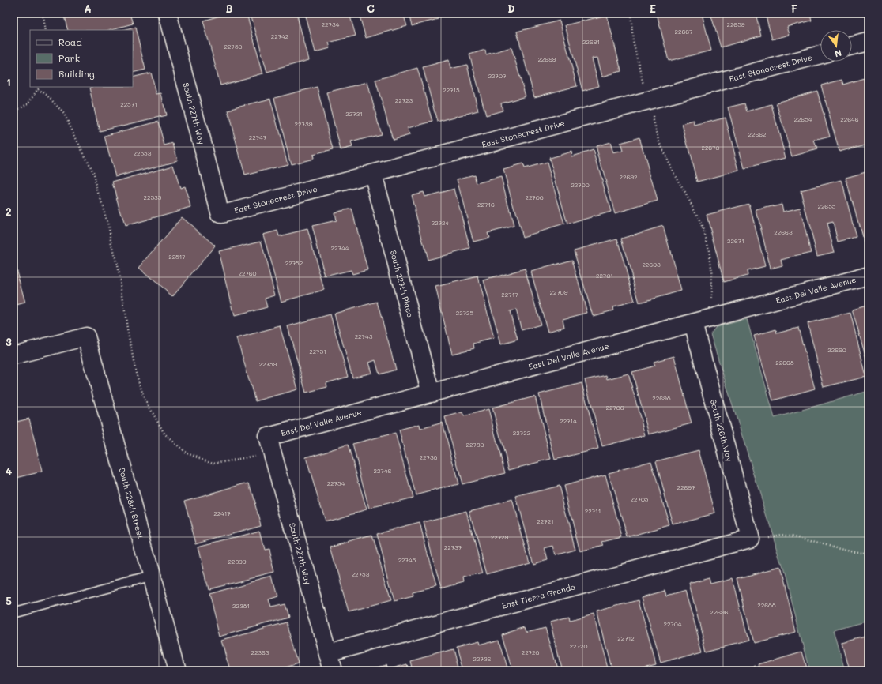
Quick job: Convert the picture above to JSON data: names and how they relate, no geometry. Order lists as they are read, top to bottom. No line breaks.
{"streets":{"street":["East Stonecrest Drive","South 227th Way","South 227th Place","East Del Valle Avenue","South 226th Way","South 228th Street","East Tierra Grande"]},"crossings":[["East Stonecrest Drive","South 227th Way"],["East Stonecrest Drive","South 227th Place"],["South 227th Way","East Del Valle Avenue"],["South 227th Way","East Tierra Grande"],["South 227th Place","East Del Valle Avenue"],["East Del Valle Avenue","South 226th Way"],["South 226th Way","East Tierra Grande"]],"house_numbers":["22734","22659","22667","22742","22691","22750","22699","22707","22715","22723","22571","22731","22654","22646","22739","22662","22747","22670","22553","22692","22700","22535","22708","22716","22655","22724","22663","22671","22744","22517","22752","22693","22760","22701","22709","22717","22725","22743","22660","22751","22668","22759","22698","22706","22714","22722","22730","22738","22746","22754","22697","22705","22711","22417","22721","22729","22737","22745","22399","22753","22688","22381","22696","22704","22712","22720","22363","22728","22736"],"legend":["Road","Park","Building"],"north":"bottom","grid":{"columns":["A","B","C","D","E","F"],"rows":["1","2","3","4","5"]}}
